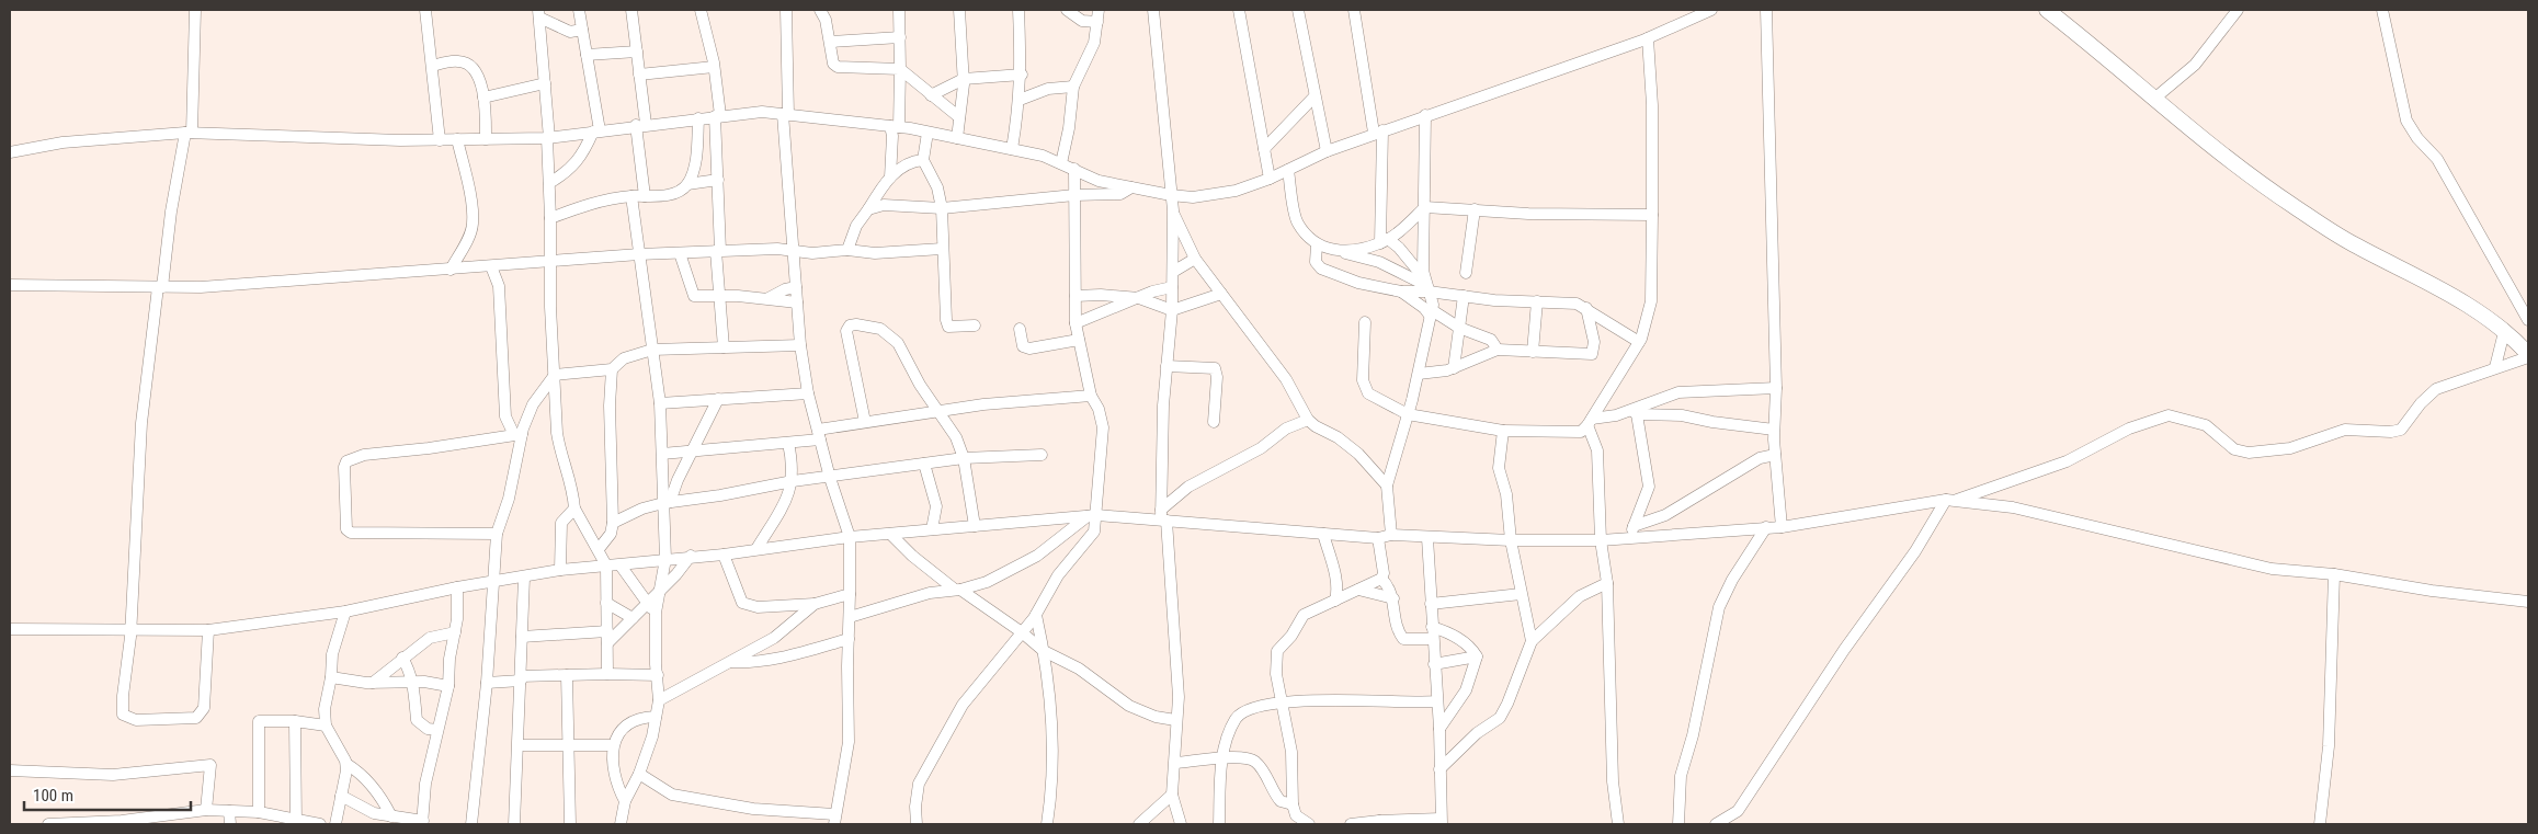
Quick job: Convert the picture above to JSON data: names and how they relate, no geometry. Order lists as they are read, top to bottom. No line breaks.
{"scale_bar":"100 m"}
